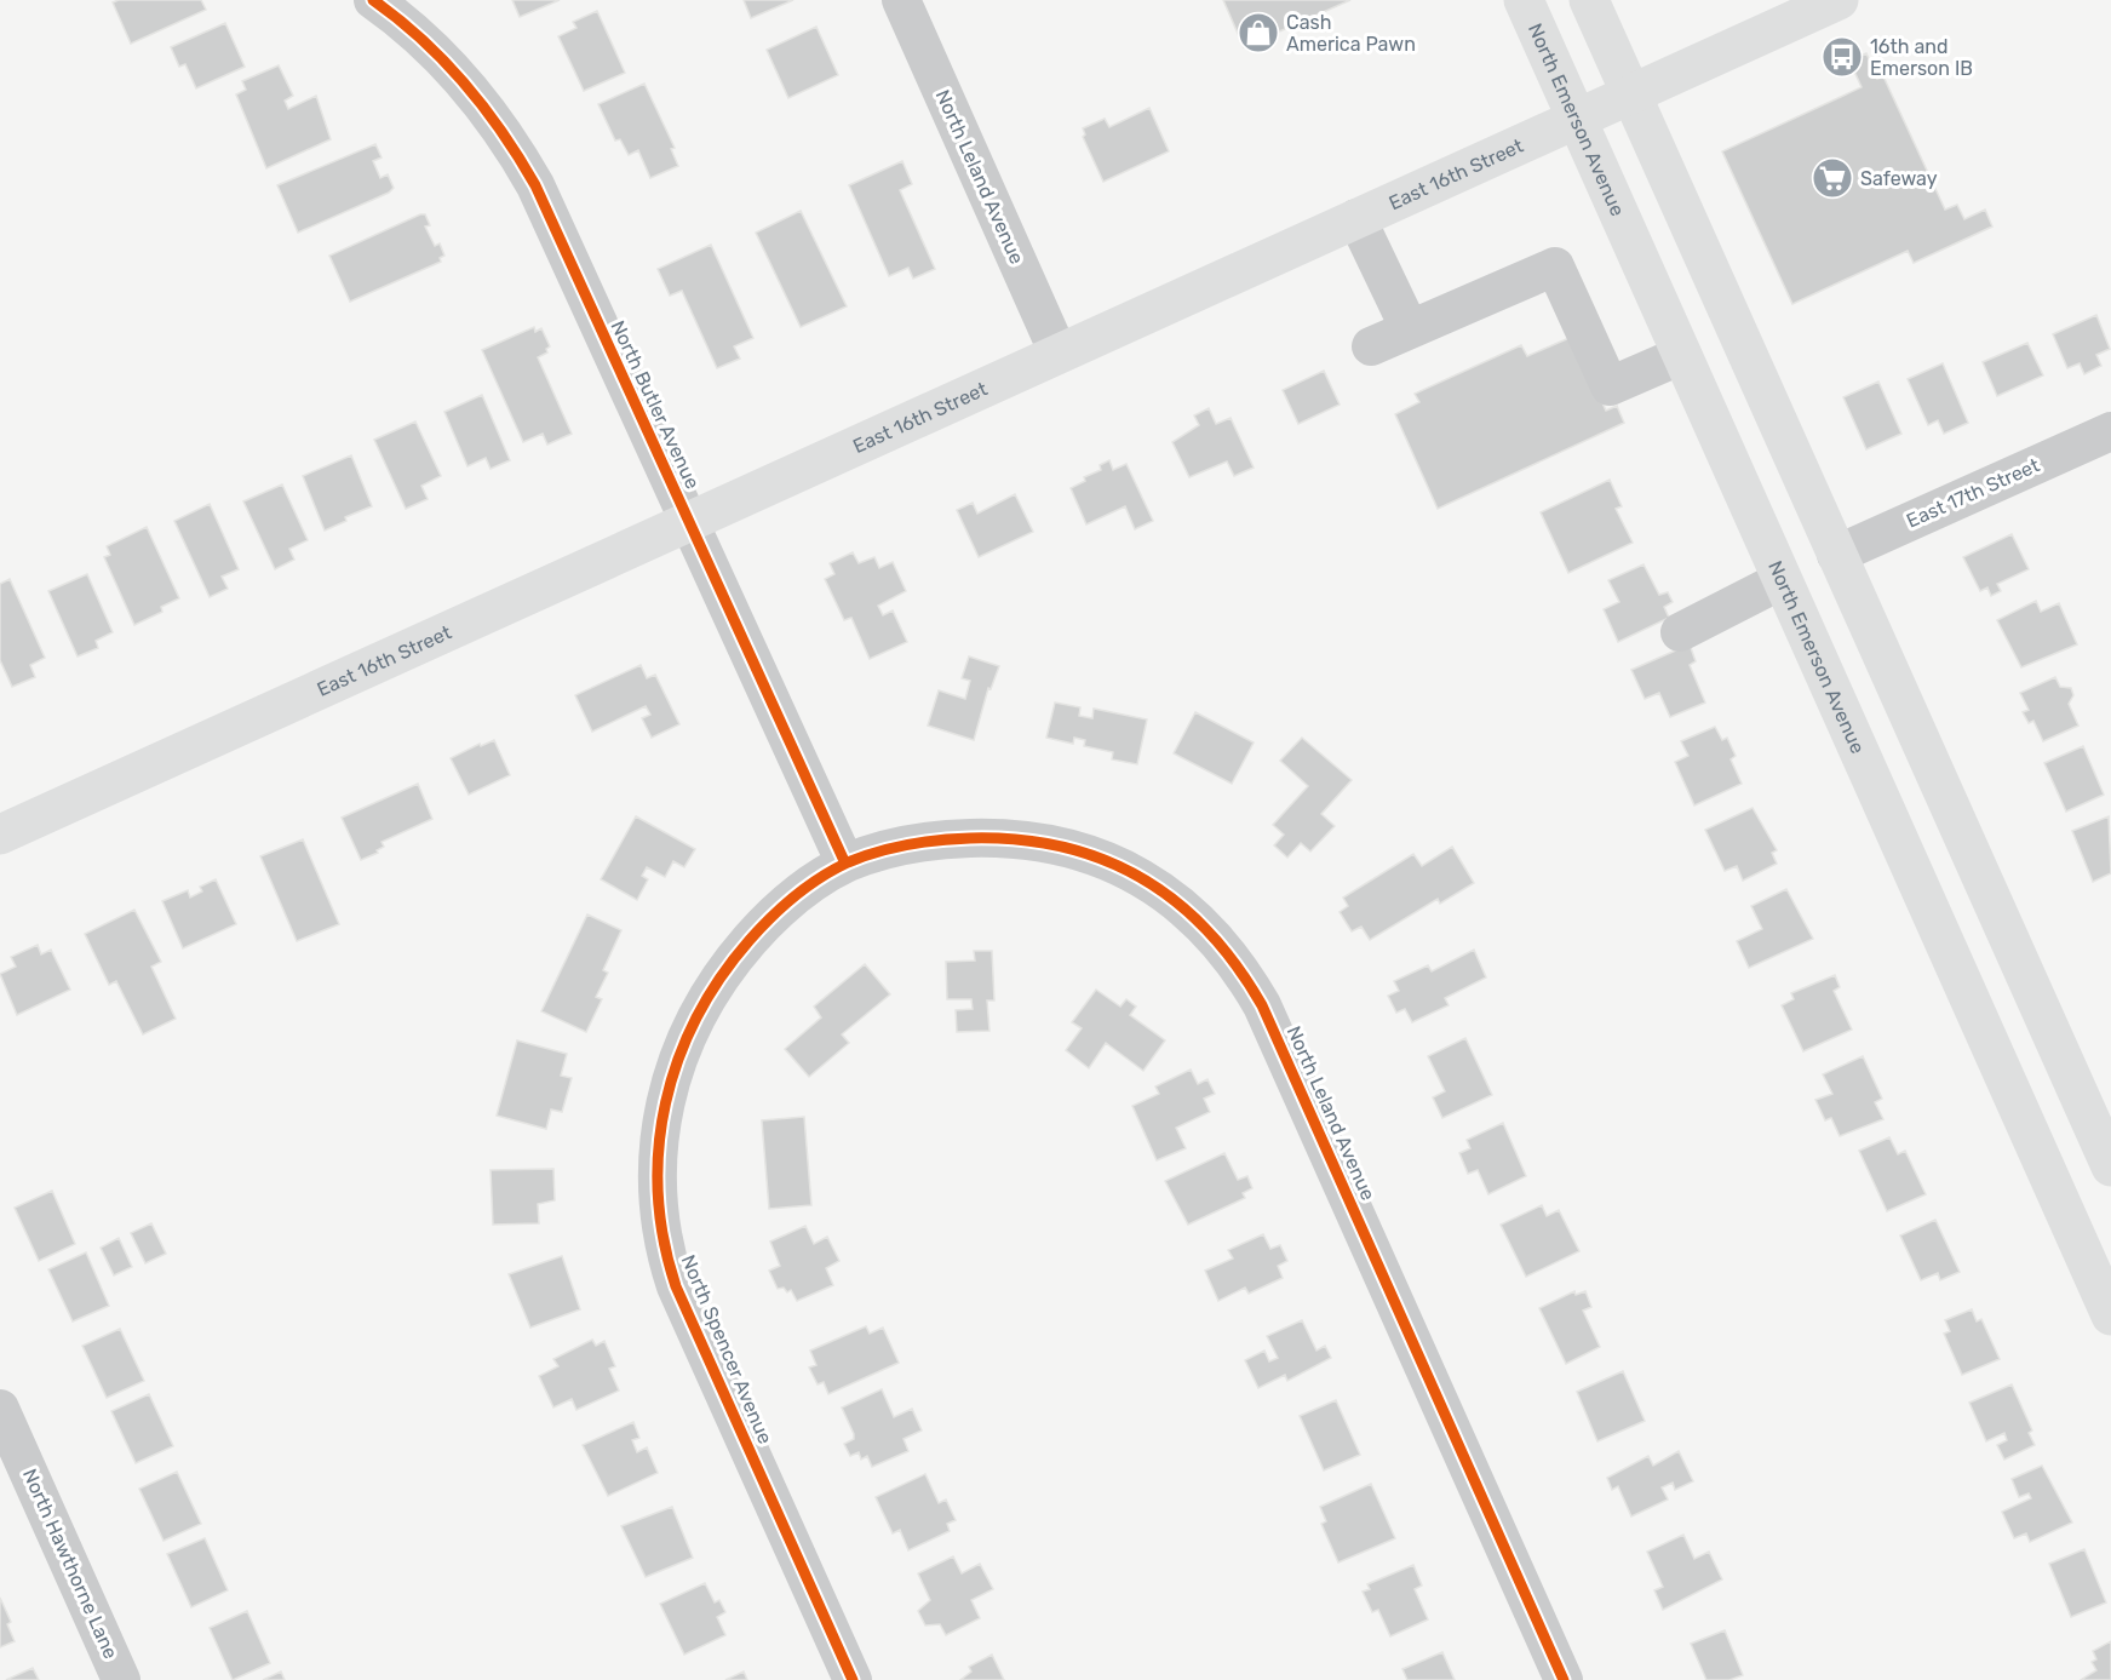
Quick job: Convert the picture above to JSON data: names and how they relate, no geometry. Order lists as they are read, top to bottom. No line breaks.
{"streets":{"main road":["North Emerson Avenue","East 16th Street"],"street":["North Leland Avenue","North Butler Avenue","East 17th Street","North Spencer Avenue","North Hawthorne Lane"]},"crossings":[["North Emerson Avenue","East 16th Street"],["East 16th Street","North Leland Avenue"],["East 16th Street","North Butler Avenue"],["North Leland Avenue","North Butler Avenue"],["North Leland Avenue","North Spencer Avenue"],["North Butler Avenue","North Spencer Avenue"]],"places":{"shop":["Cash America Pawn"],"bus stop":["16th and Emerson IB"],"supermarket":["Safeway"]}}
